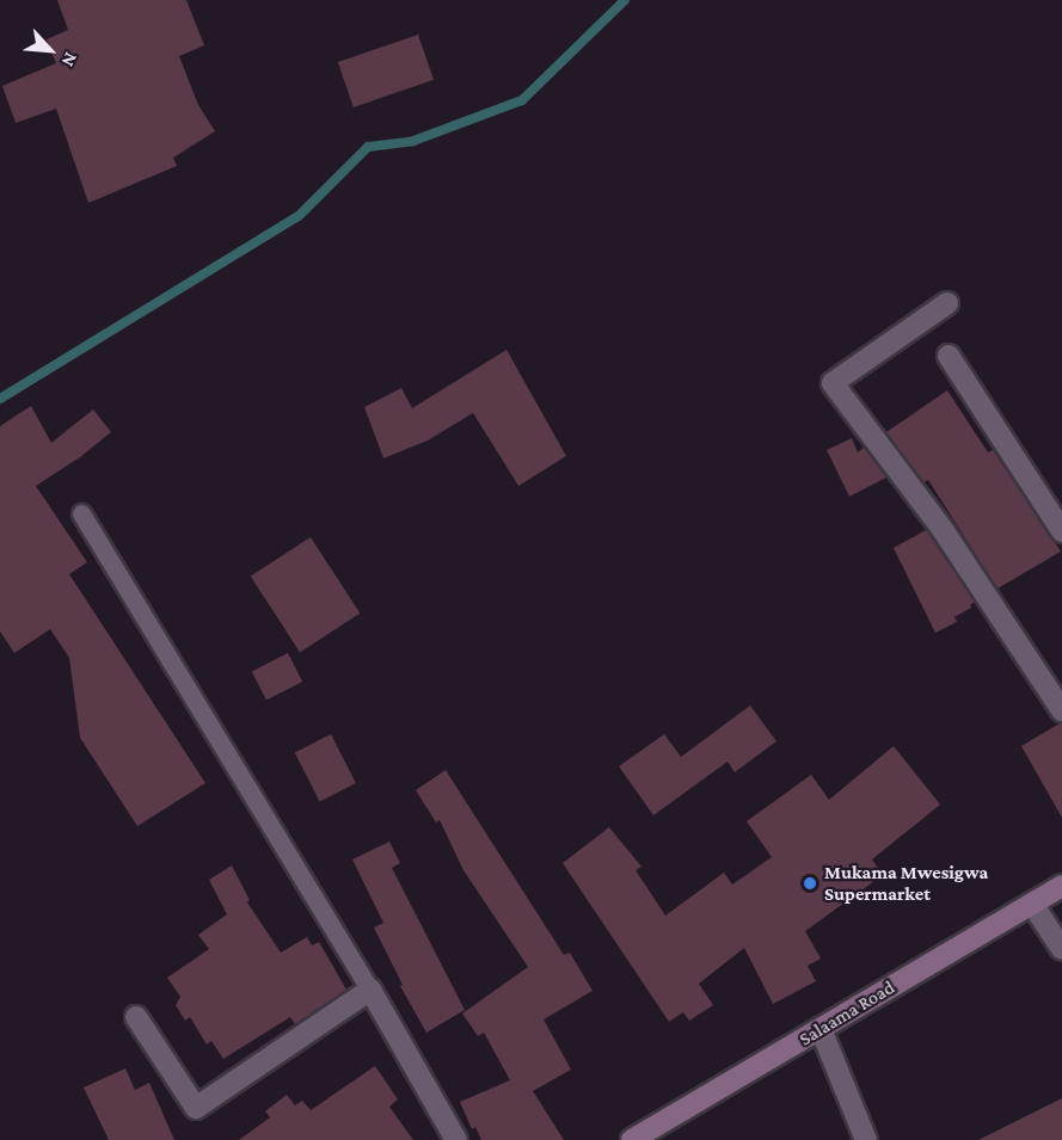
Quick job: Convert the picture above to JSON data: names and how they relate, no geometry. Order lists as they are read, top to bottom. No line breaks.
{"streets":{"main road":["Salaama Road"]},"places":["Mukama Mwesigwa Supermarket"],"north":"bottom right"}
